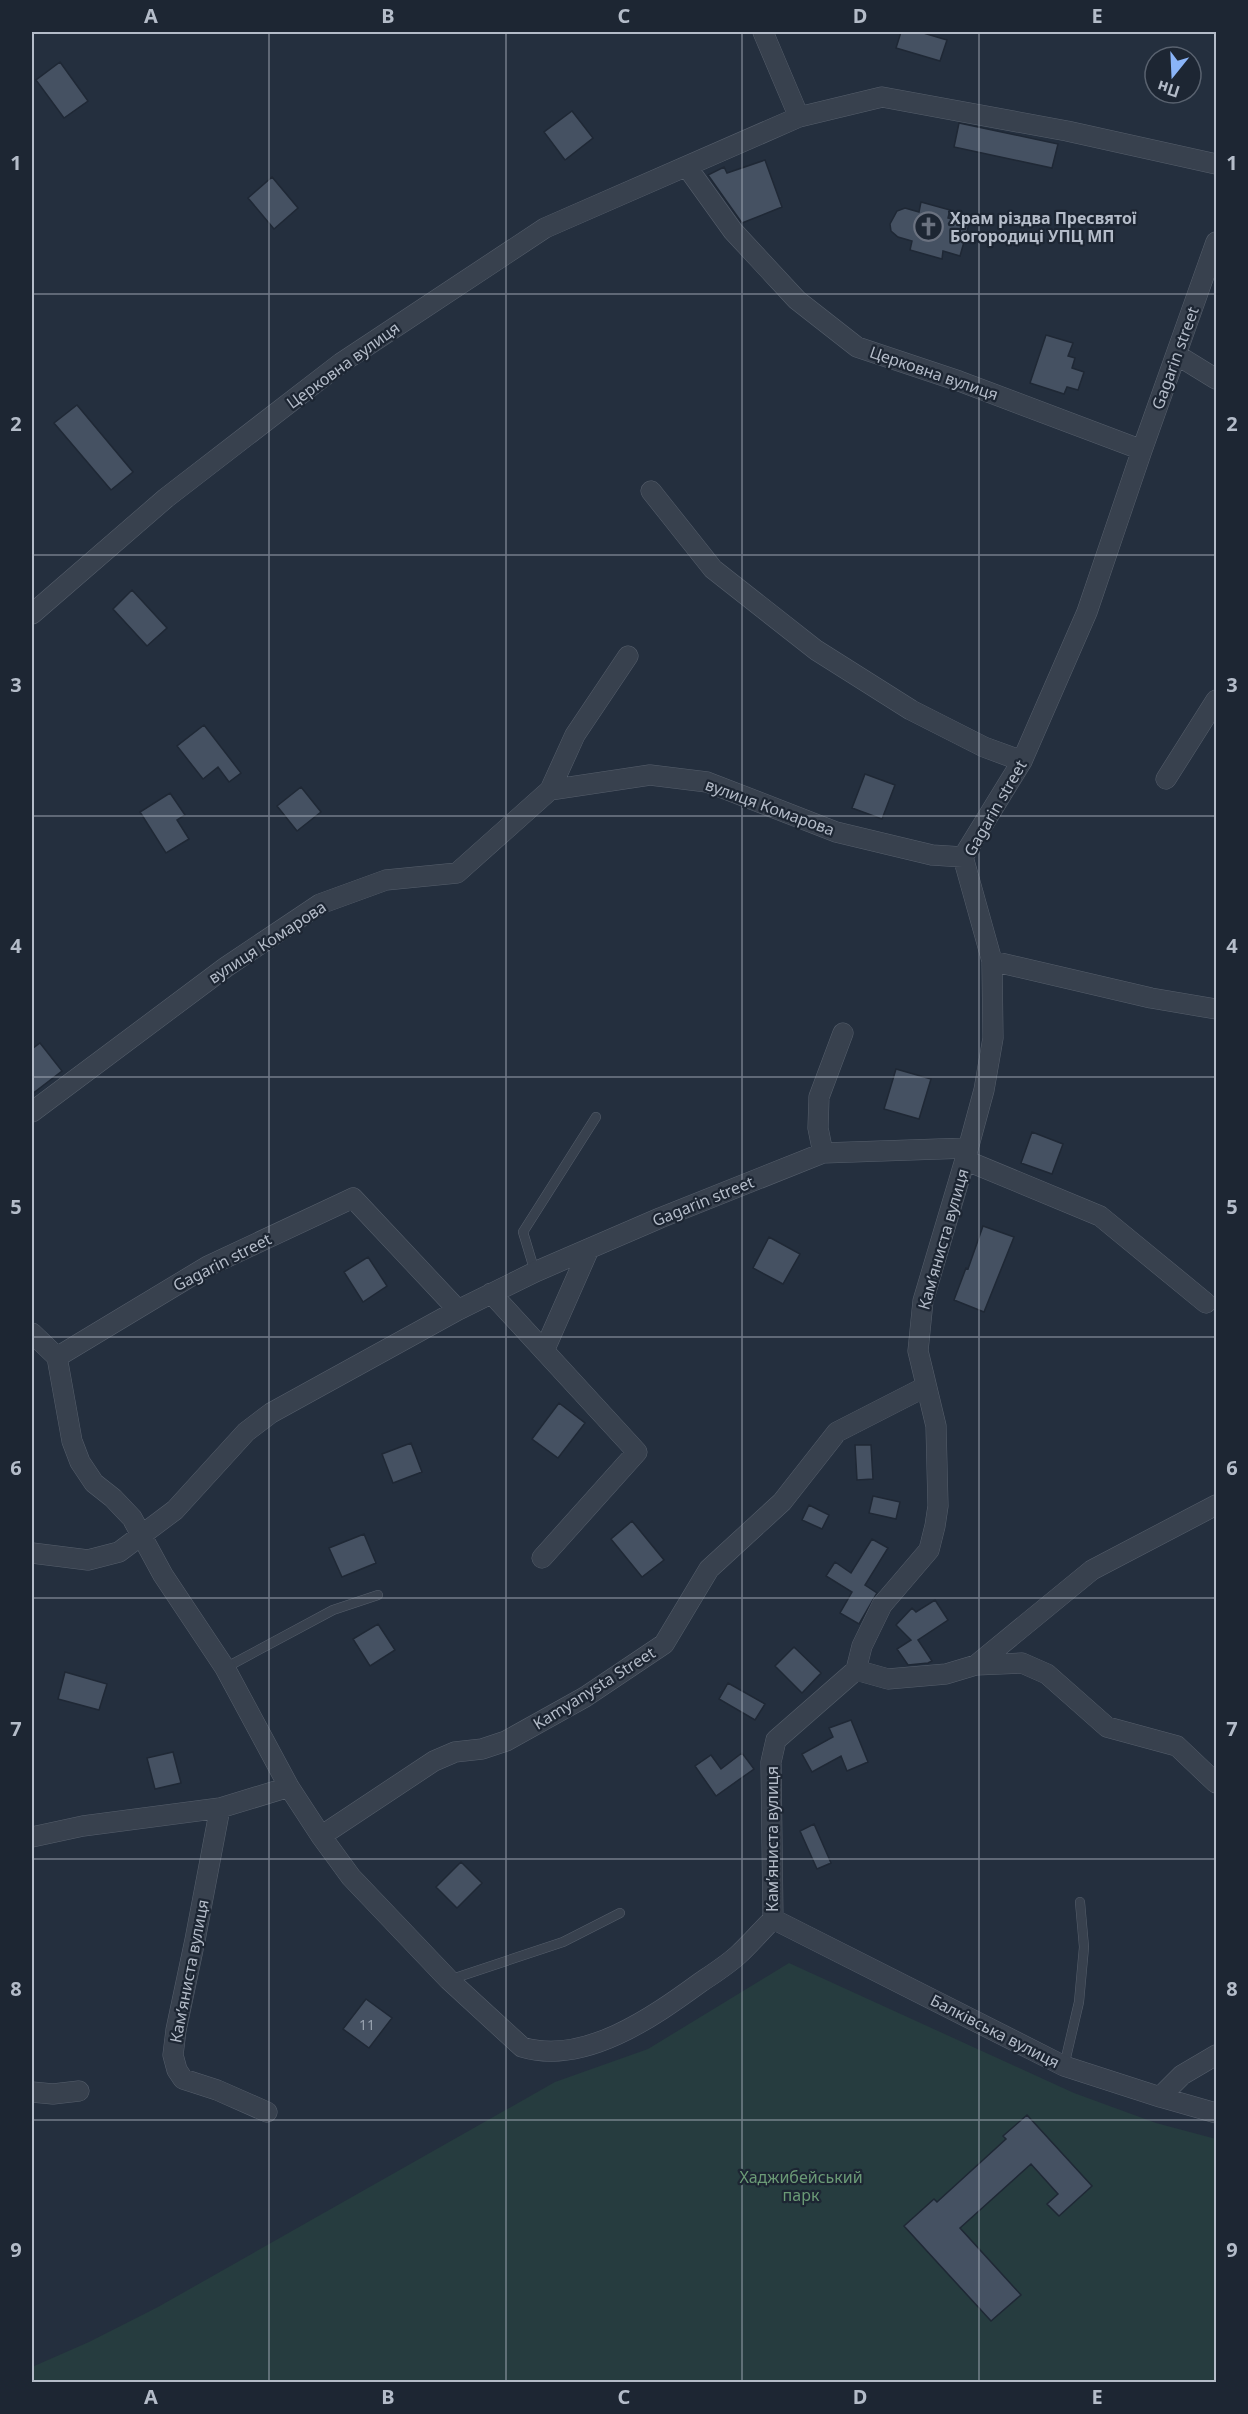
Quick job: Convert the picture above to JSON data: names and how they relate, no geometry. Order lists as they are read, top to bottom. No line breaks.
{"streets":{"street":["Gagarin street","Церковна вулиця","вулиця Комарова","Камʼяниста вулиця","Kamyanysta Street","Балківська вулиця"]},"crossings":[["Gagarin street","Церковна вулиця"],["Gagarin street","вулиця Комарова"],["Gagarin street","Камʼяниста вулиця"],["Камʼяниста вулиця","Kamyanysta Street"],["Камʼяниста вулиця","Балківська вулиця"]],"parks":["Хаджибейський парк"],"places":{"church":["Храм різдва Пресвятої Богородиці УПЦ МП"]},"house_numbers":["11"],"north":"bottom","grid":{"columns":["A","B","C","D","E"],"rows":["1","2","3","4","5","6","7","8","9"]}}
